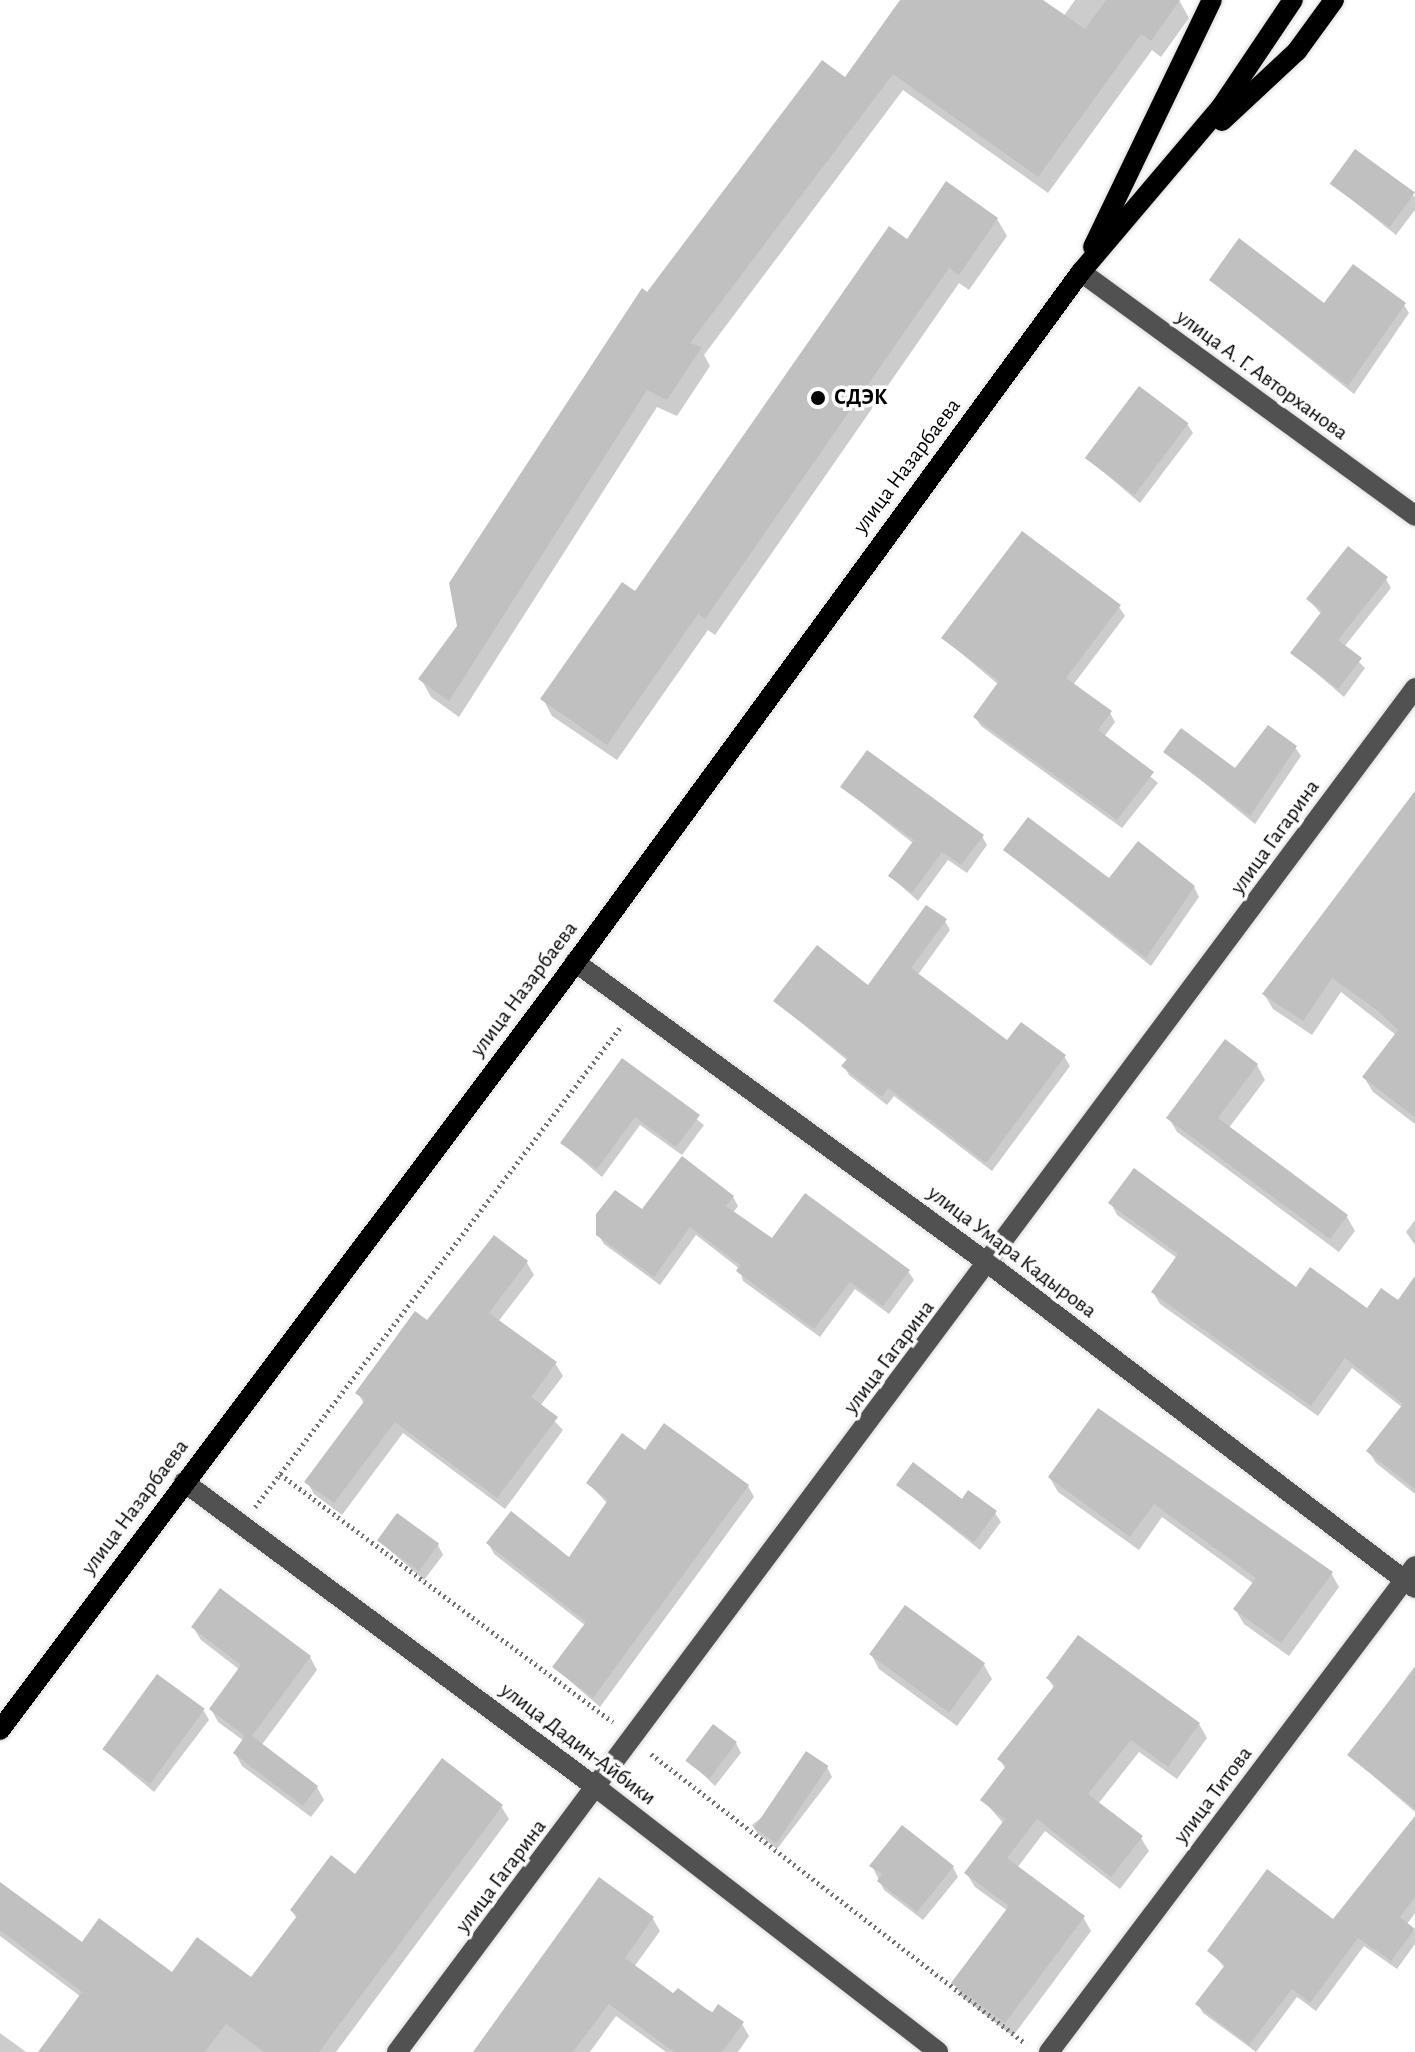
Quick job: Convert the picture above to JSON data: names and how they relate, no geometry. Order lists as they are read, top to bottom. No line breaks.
{"streets":{"main road":["улица Назарбаева"],"street":["улица А. Г. Авторханова","улица Гагарина","улица Умара Кадырова","улица Дадин-Айбики","улица Титова"]},"crossings":[["улица А. Г. Авторханова","улица Назарбаева"],["улица Назарбаева","улица Умара Кадырова"],["улица Назарбаева","улица Дадин-Айбики"],["улица Гагарина","улица Умара Кадырова"],["улица Гагарина","улица Дадин-Айбики"],["улица Умара Кадырова","улица Титова"]],"places":["СДЭК"]}
